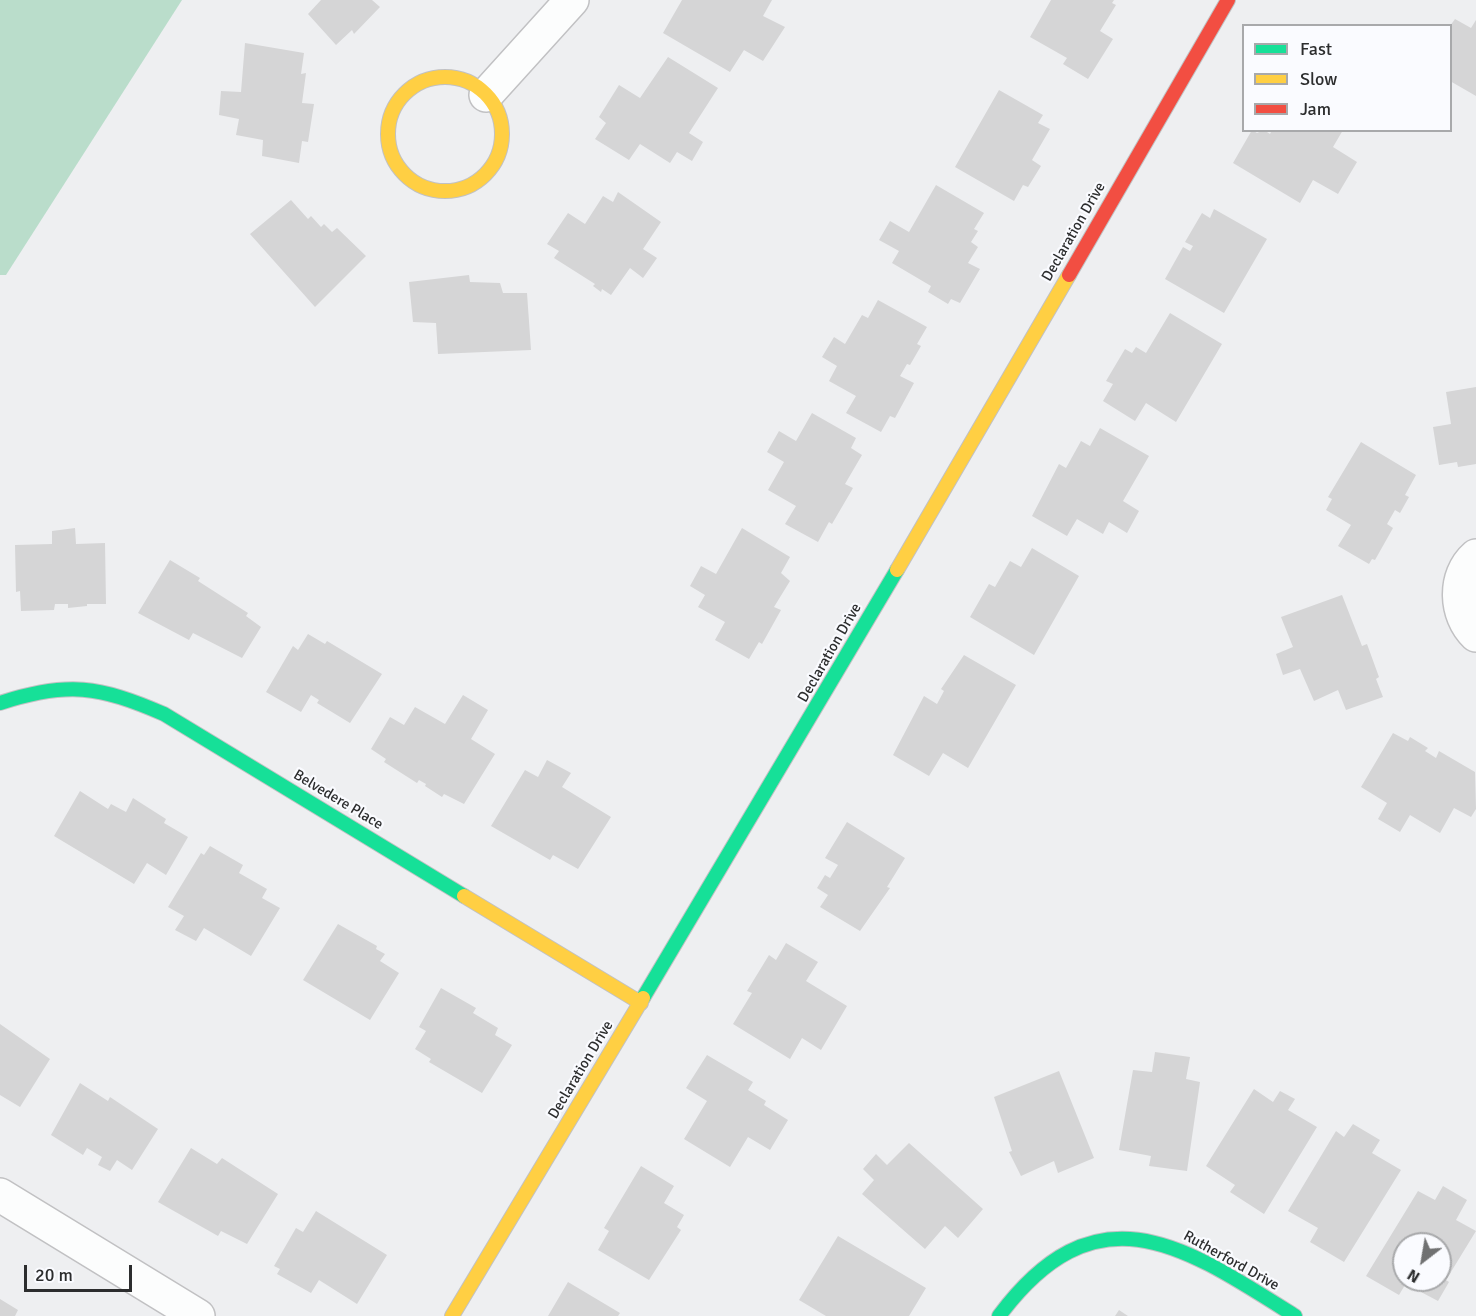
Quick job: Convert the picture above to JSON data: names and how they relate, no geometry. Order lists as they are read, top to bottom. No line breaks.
{"streets":{"street":["Declaration Drive","Belvedere Place","Rutherford Drive"]},"crossings":[["Declaration Drive","Belvedere Place"]],"legend":["Fast","Slow","Jam"],"scale_bar":"20 m","north":"bottom left"}
